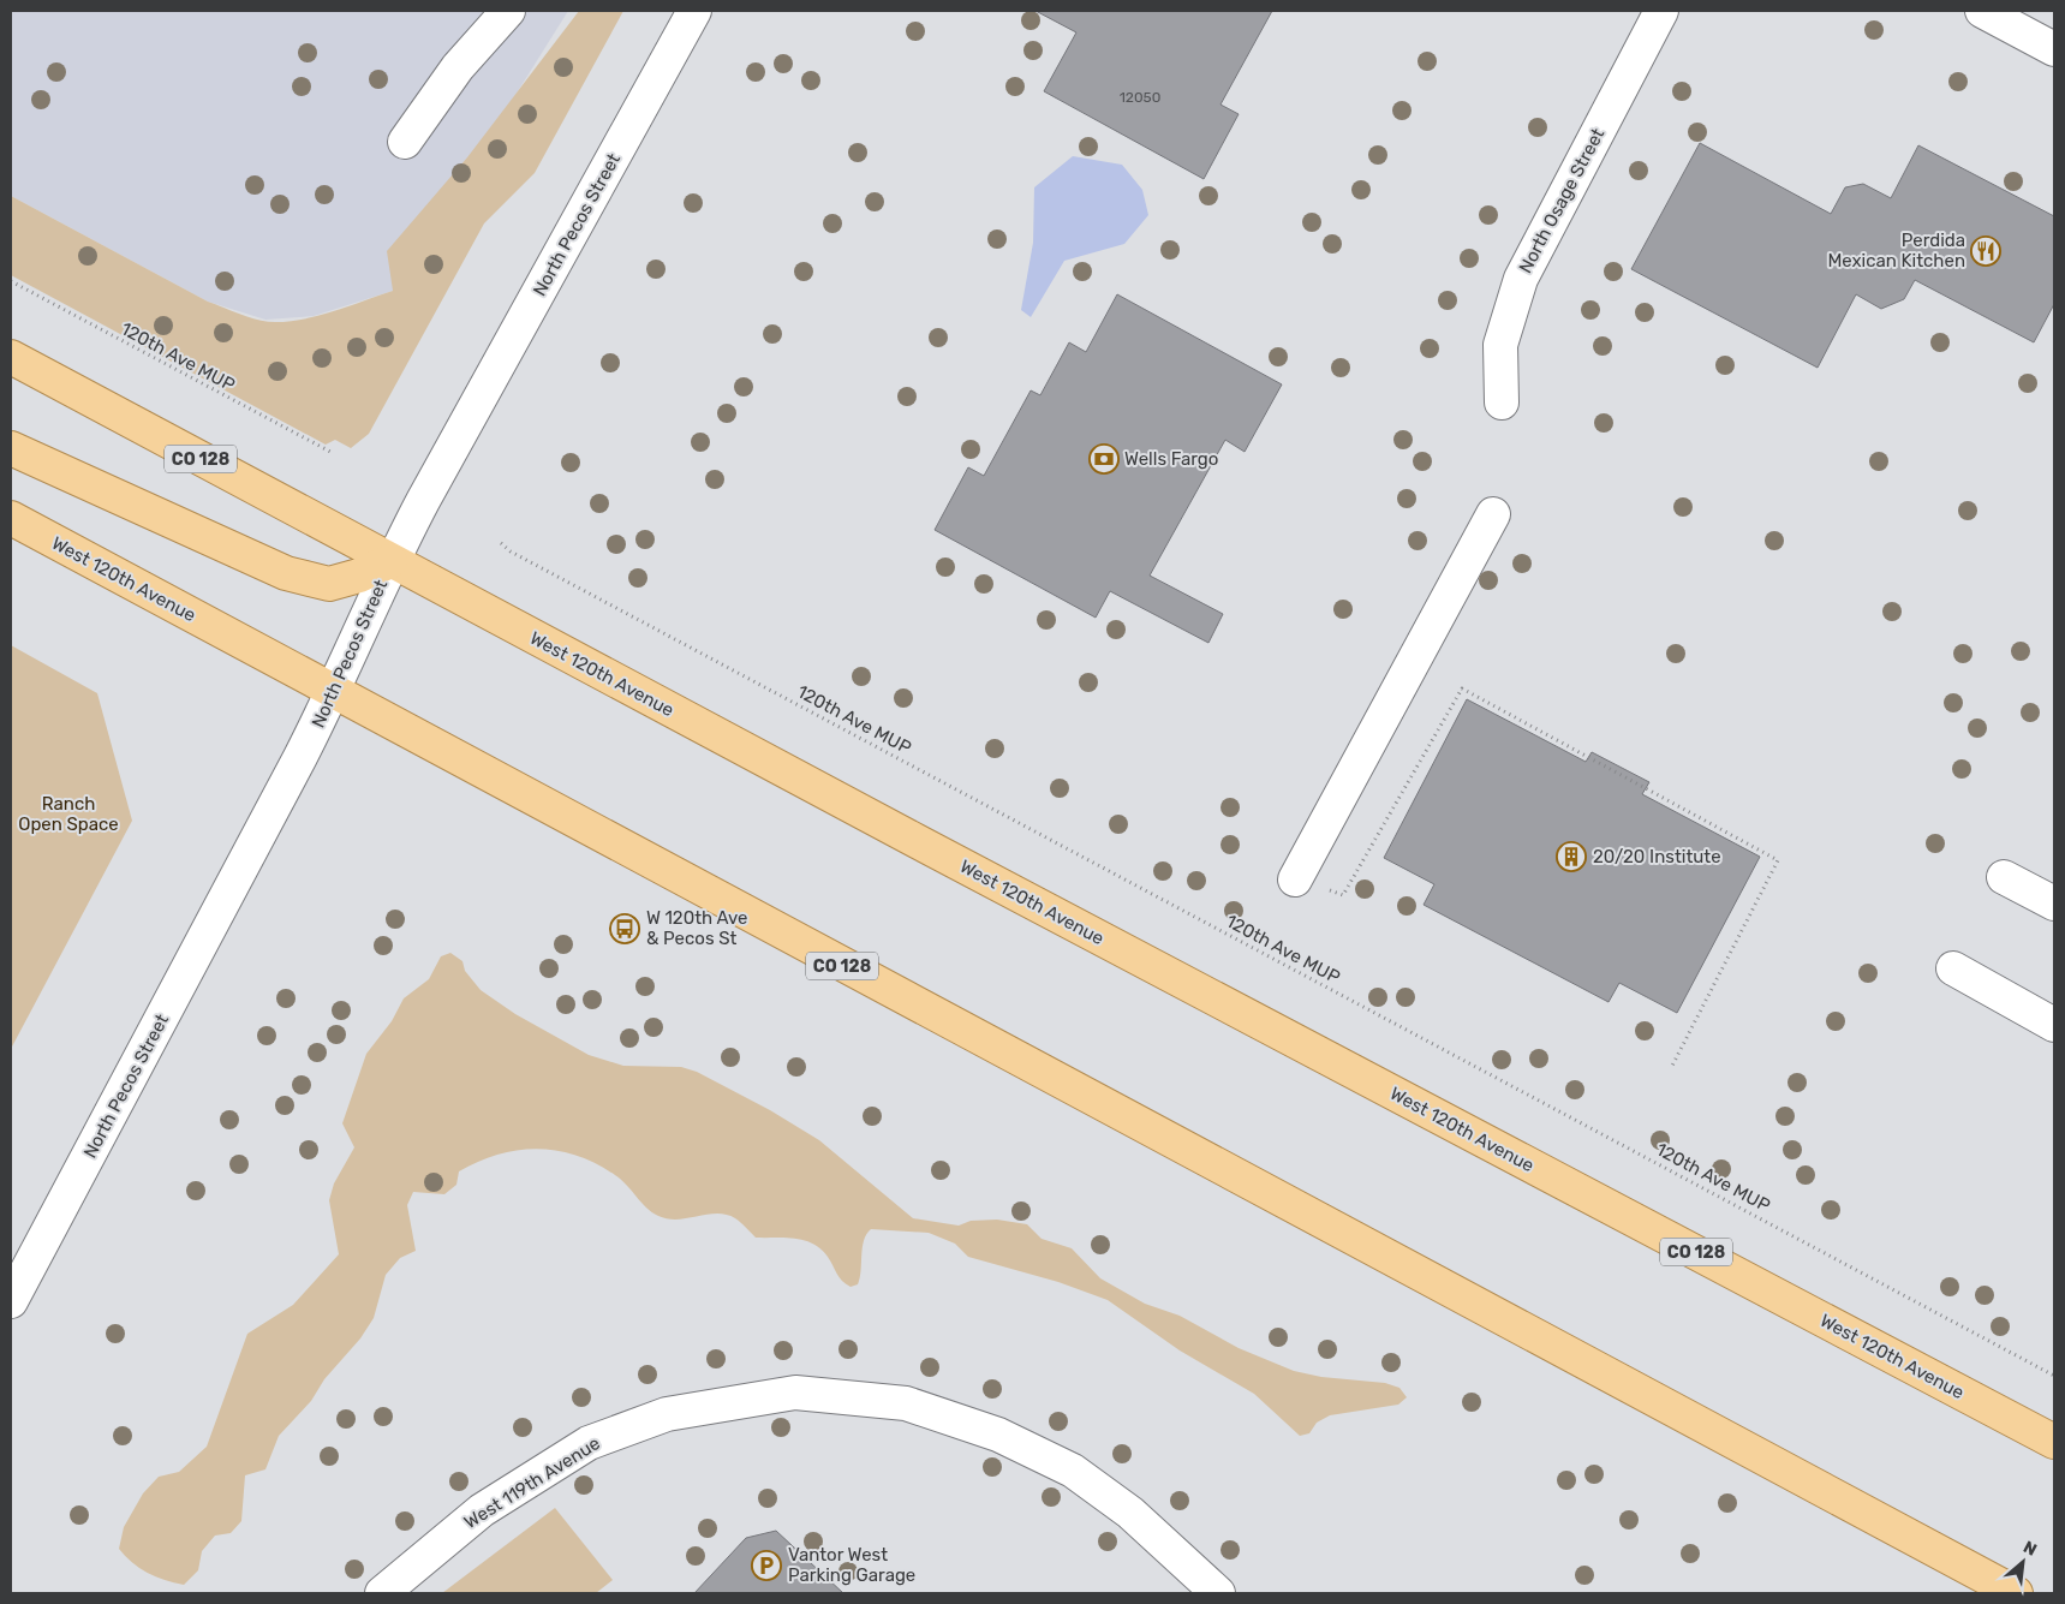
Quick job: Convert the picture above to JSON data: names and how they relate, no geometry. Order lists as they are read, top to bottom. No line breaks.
{"streets":{"main road":["CO 128","West 120th Avenue"],"street":["North Osage Street","North Pecos Street","West 119th Avenue"],"path":["120th Ave MUP"]},"crossings":[["North Pecos Street","West 120th Avenue"]],"parks":["Ranch Open Space"],"places":{"restaurant":["Perdida Mexican Kitchen"],"bank":["Wells Fargo"],"building":["20/20 Institute"],"bus stop":["W 120th Ave & Pecos St"],"parking":["Vantor West Parking Garage"]},"house_numbers":["12050"],"north":"top right"}
